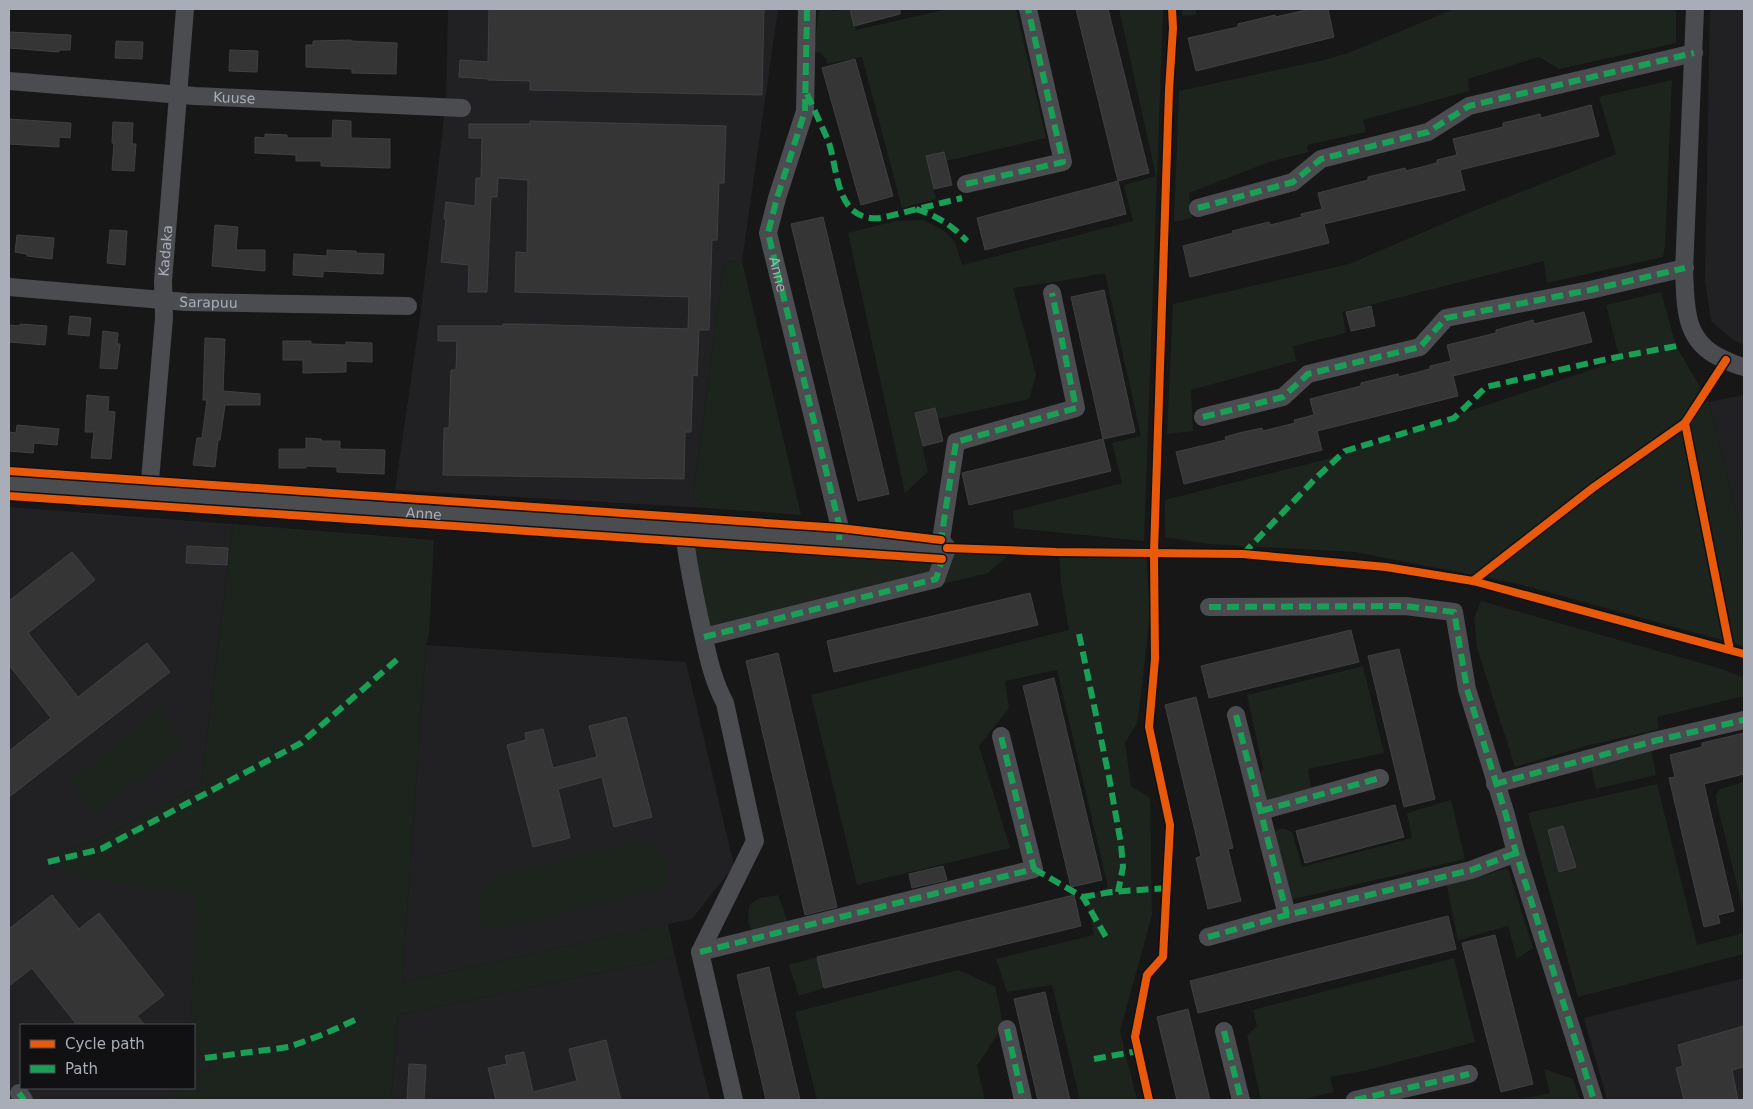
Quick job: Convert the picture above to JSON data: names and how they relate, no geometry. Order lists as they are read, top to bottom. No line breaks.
{"streets":{"street":["Kuuse","Kadaka","Anne","Sarapuu"]},"crossings":[["Kuuse","Kadaka"],["Kadaka","Anne"],["Kadaka","Sarapuu"]],"legend":["Cycle path","Path"]}
